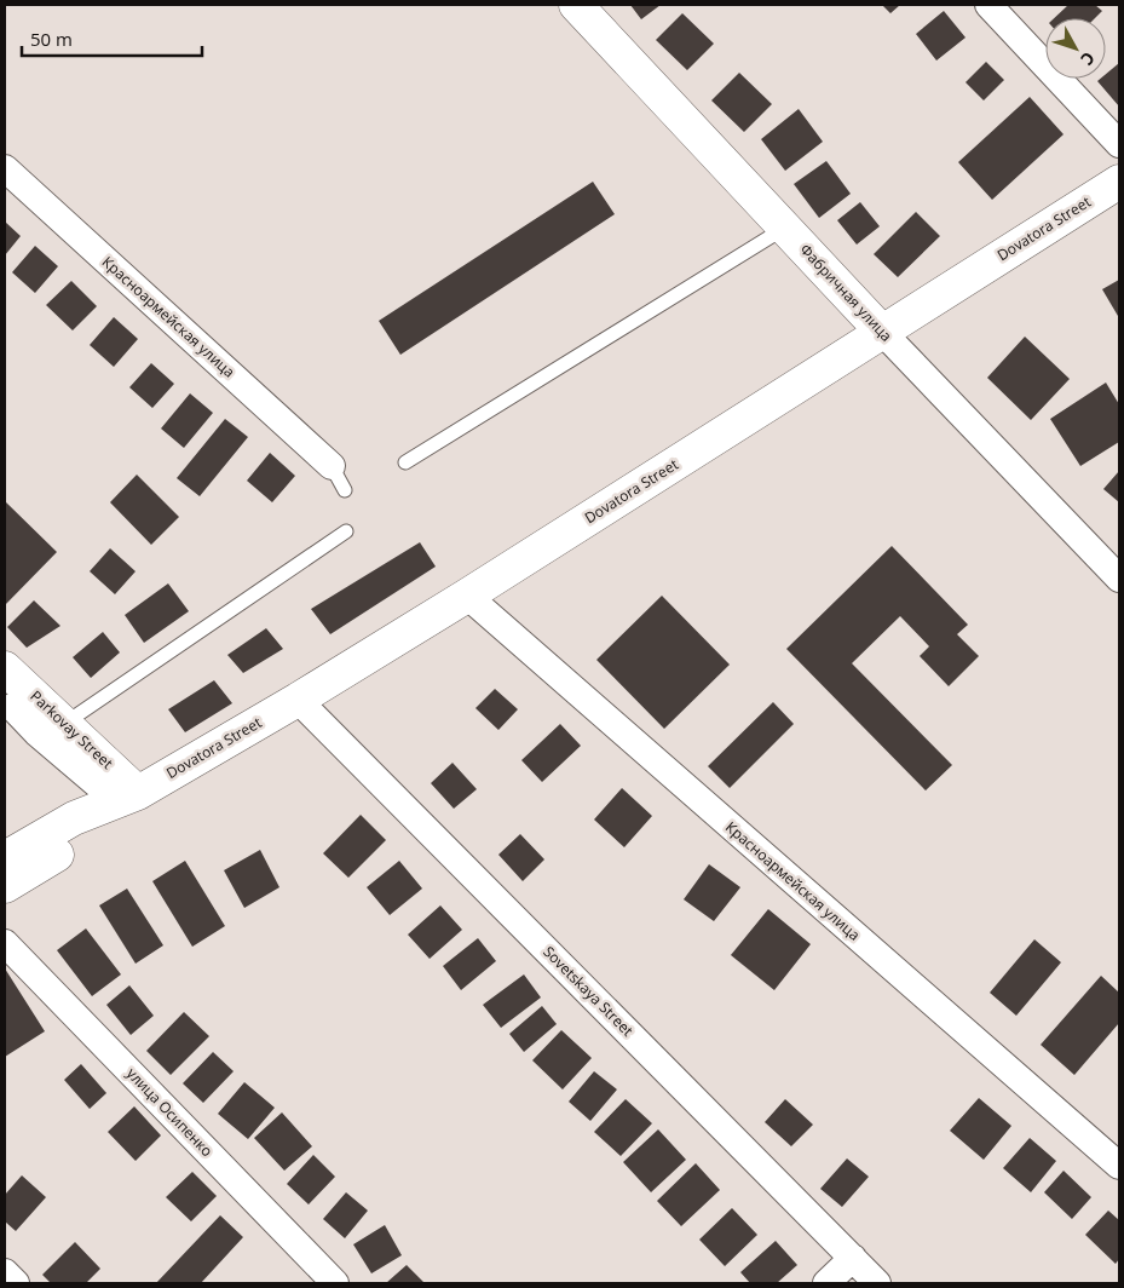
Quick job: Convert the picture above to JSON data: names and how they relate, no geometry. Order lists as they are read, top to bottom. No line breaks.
{"streets":{"main road":["Dovatora Street","Фабричная улица","Parkovay Street"],"street":["Красноармейская улица","Sovetskaya Street","улица Осипенко"]},"crossings":[["Dovatora Street","Фабричная улица"],["Dovatora Street","Красноармейская улица"],["Dovatora Street","Parkovay Street"],["Dovatora Street","Sovetskaya Street"]],"scale_bar":"50 m","north":"bottom right"}
